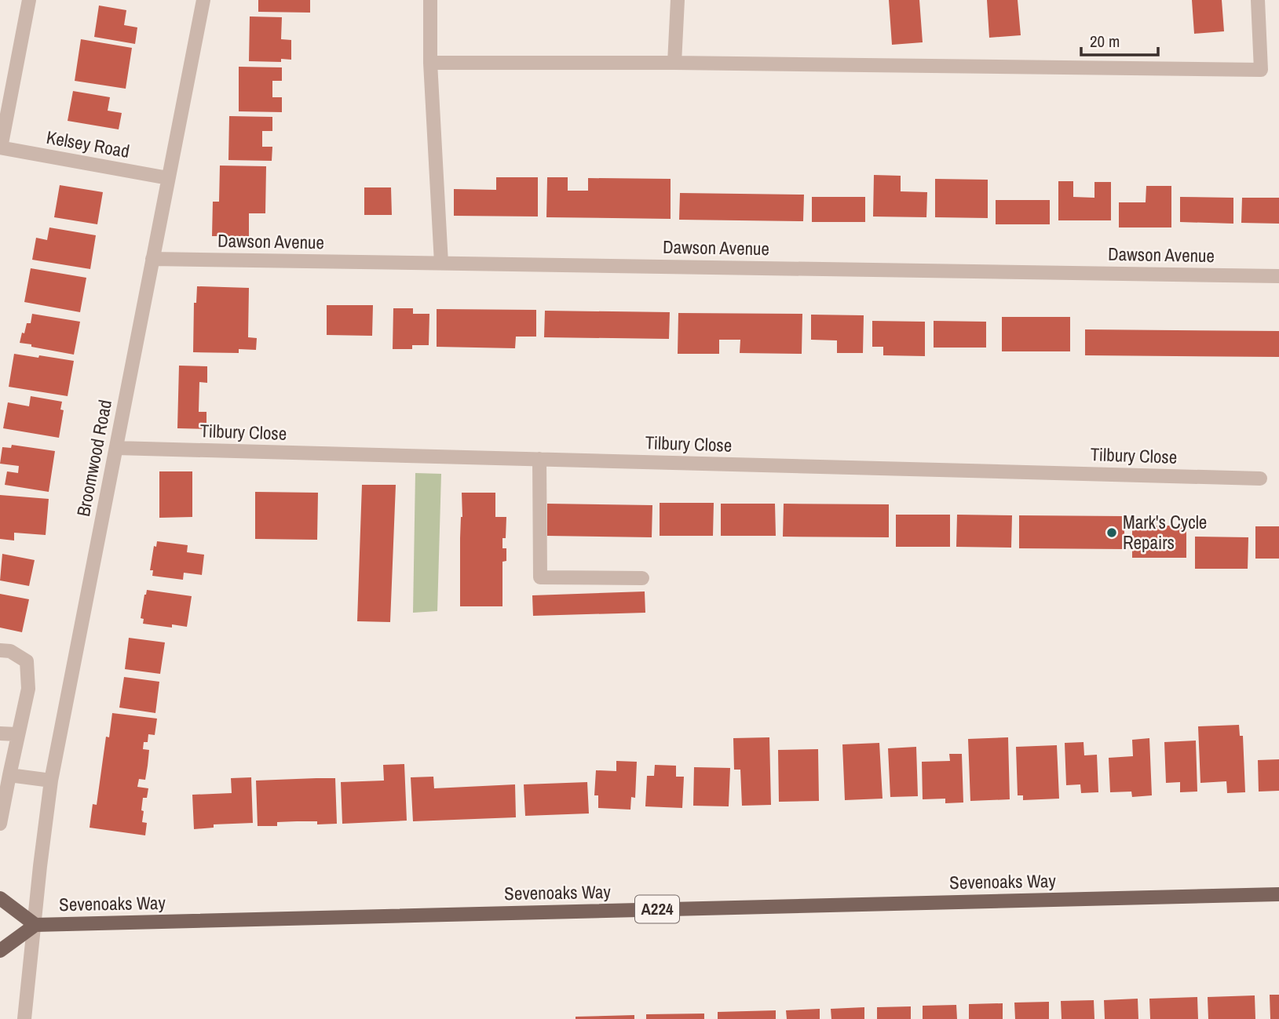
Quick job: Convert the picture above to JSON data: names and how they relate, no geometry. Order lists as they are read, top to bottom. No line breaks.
{"streets":{"main road":["Sevenoaks Way","A224"],"street":["Kelsey Road","Dawson Avenue","Tilbury Close","Broomwood Road"]},"crossings":[["Kelsey Road","Broomwood Road"],["Dawson Avenue","Broomwood Road"],["Tilbury Close","Broomwood Road"],["Broomwood Road","Sevenoaks Way"]],"places":["Mark's Cycle Repairs"],"scale_bar":"20 m"}
